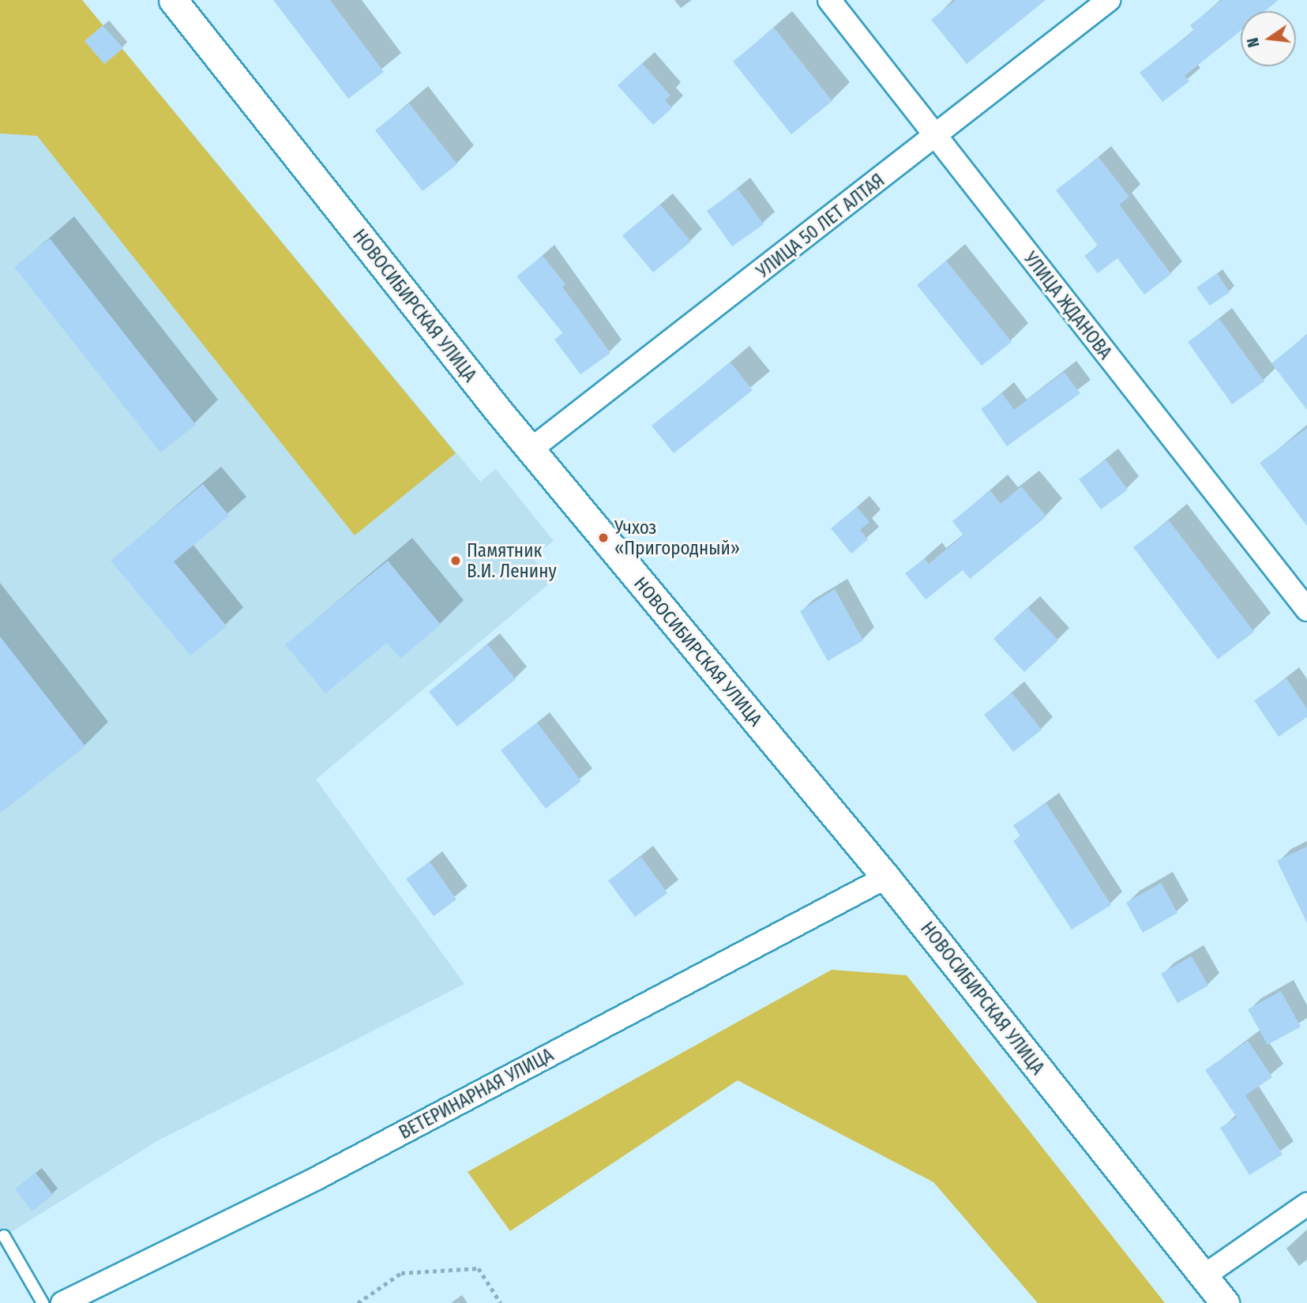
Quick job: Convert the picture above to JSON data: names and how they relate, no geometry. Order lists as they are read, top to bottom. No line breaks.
{"streets":{"street":["УЛИЦА 50 ЛЕТ АЛТАЯ","НОВОСИБИРСКАЯ УЛИЦА","УЛИЦА ЖДАНОВА","ВЕТЕРИНАРНАЯ УЛИЦА"]},"crossings":[["УЛИЦА 50 ЛЕТ АЛТАЯ","НОВОСИБИРСКАЯ УЛИЦА"],["УЛИЦА 50 ЛЕТ АЛТАЯ","УЛИЦА ЖДАНОВА"],["НОВОСИБИРСКАЯ УЛИЦА","ВЕТЕРИНАРНАЯ УЛИЦА"]],"places":["Учхоз «Пригородный»","Памятник В.И. Ленину"],"north":"left"}
